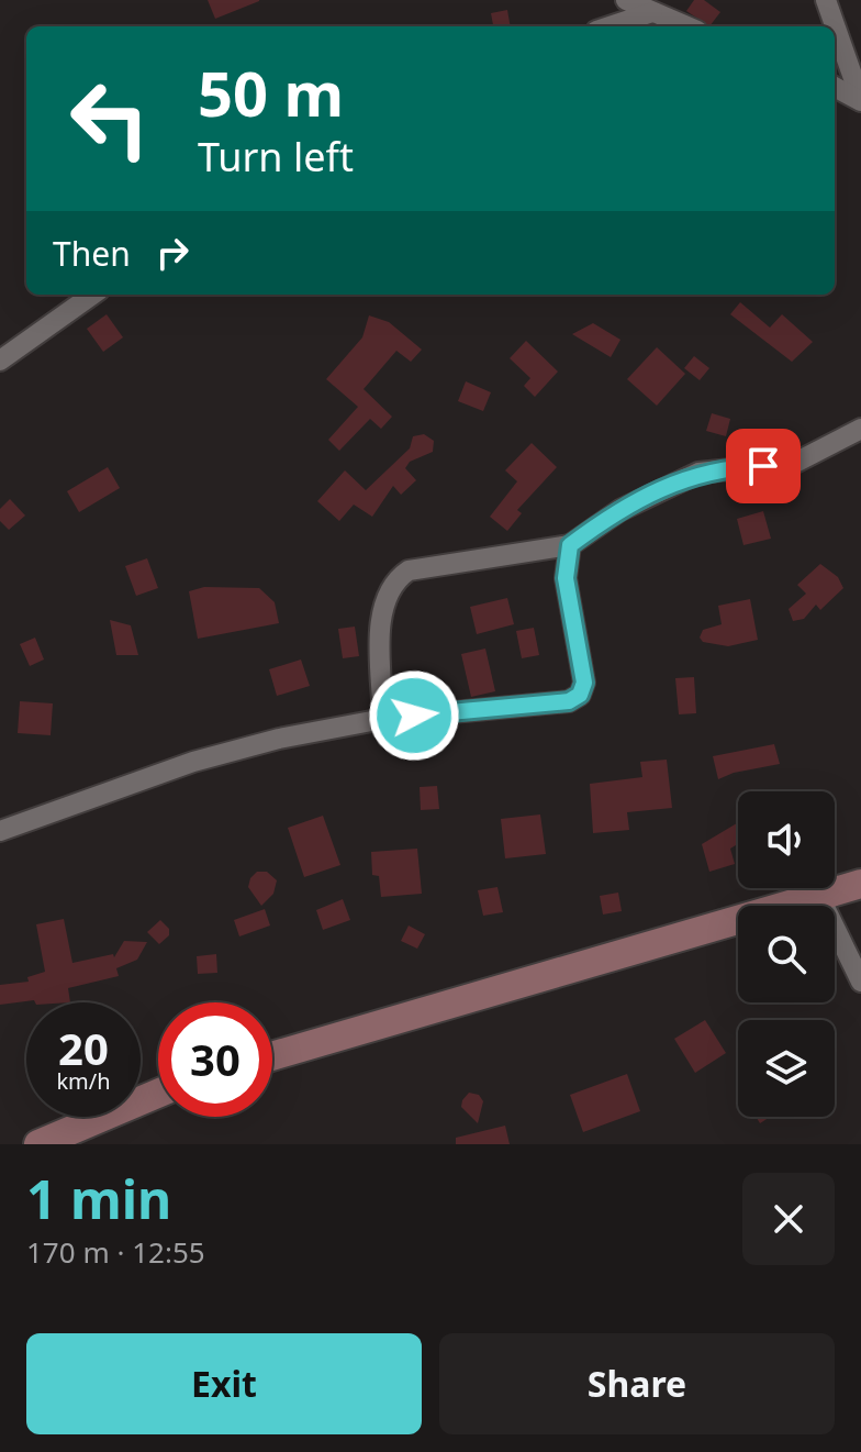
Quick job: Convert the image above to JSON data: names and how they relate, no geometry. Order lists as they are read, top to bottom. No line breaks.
{"page":{"turn":["50 m","Turn left"],"then":"Then","speed":"20 km/h","limit":"30","heading":["1 min","170 m · 12:55"],"buttons":["Exit","Share"]}}
